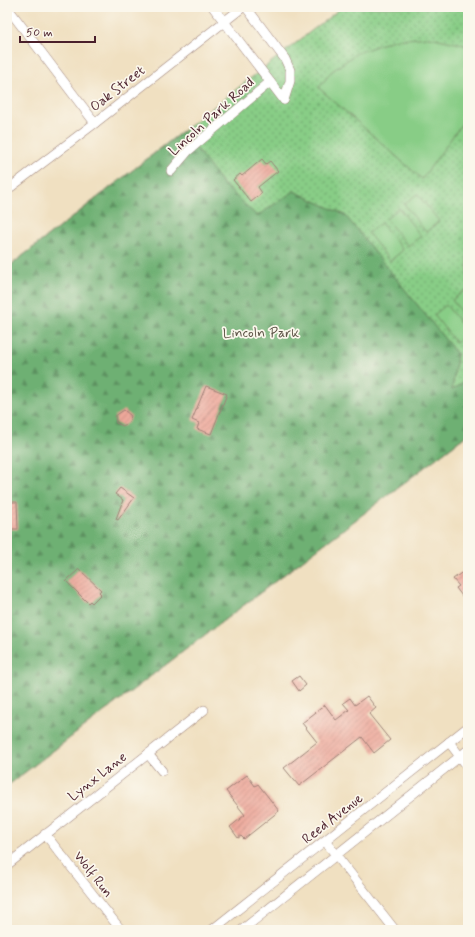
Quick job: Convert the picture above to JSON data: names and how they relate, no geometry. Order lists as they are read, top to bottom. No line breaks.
{"streets":{"street":["Oak Street","Lincoln Park Road","Lynx Lane","Reed Avenue","Wolf Run"]},"crossings":[["Lynx Lane","Wolf Run"]],"parks":["Lincoln Park"],"scale_bar":"50 m"}
